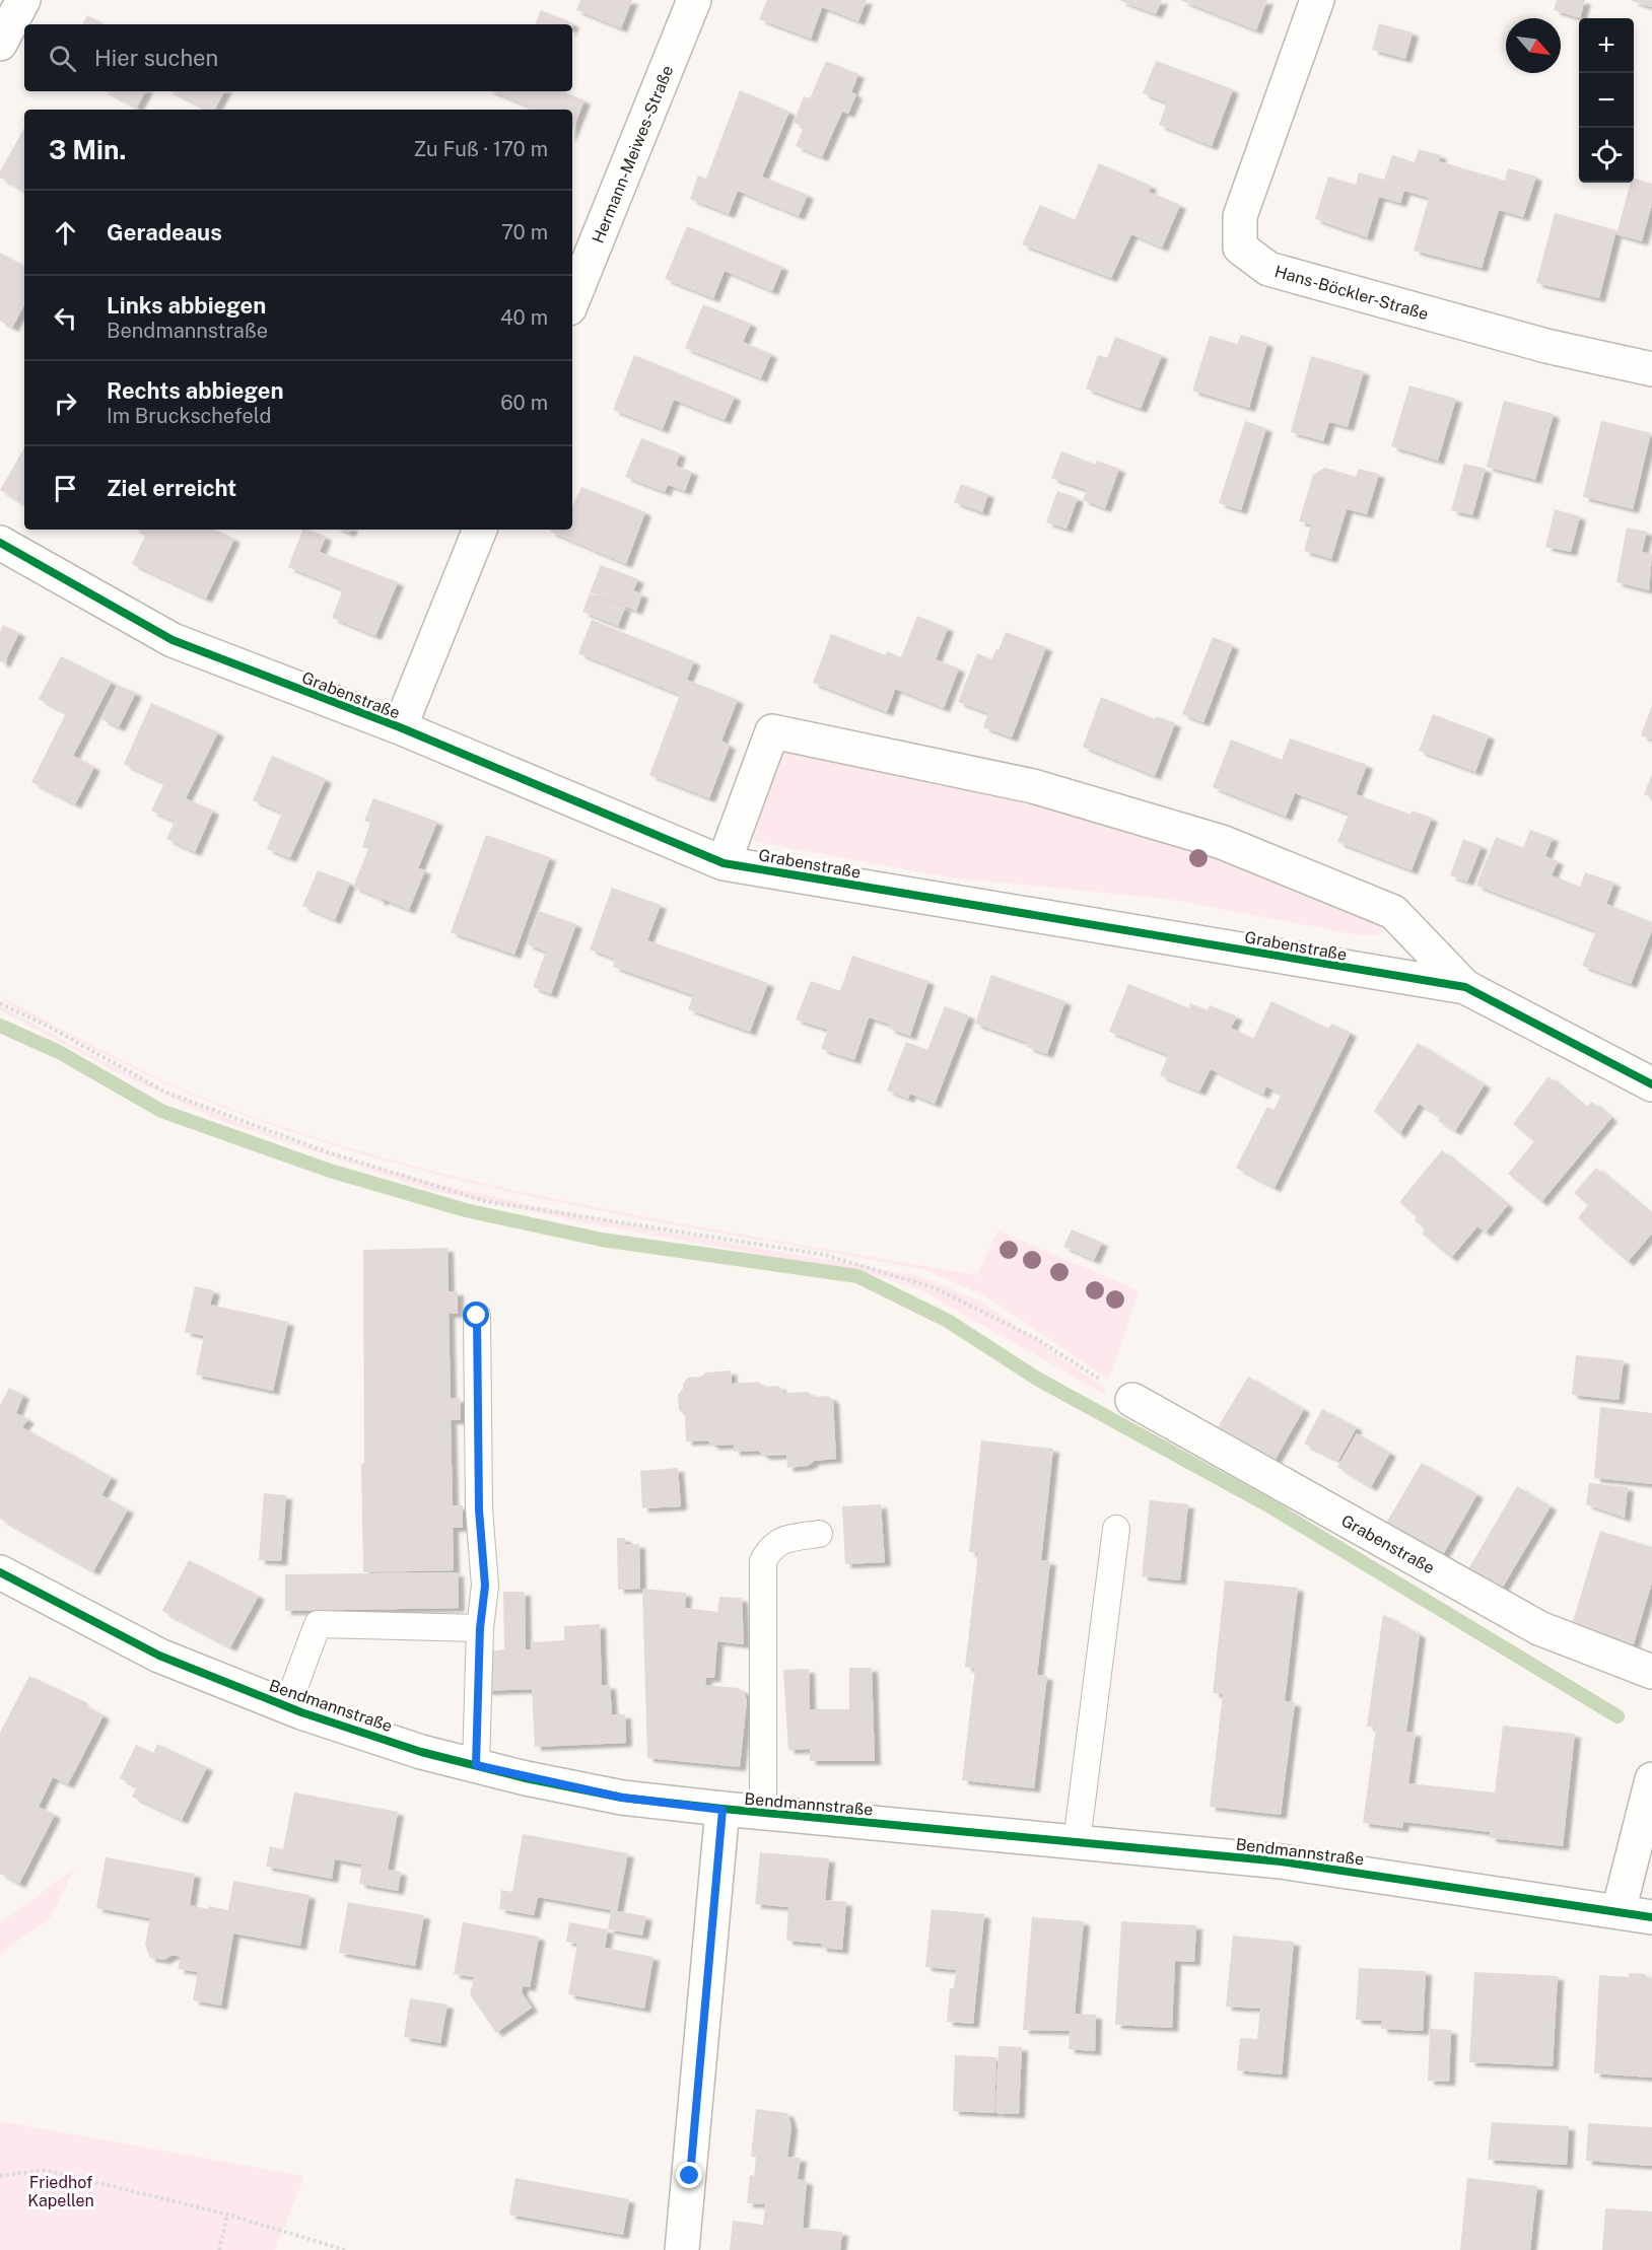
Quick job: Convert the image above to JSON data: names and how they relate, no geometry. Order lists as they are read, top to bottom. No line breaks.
{"streets":{"street":["Hermann-Meiwes-Straße","Hans-Böckler-Straße","Grabenstraße","Bendmannstraße"]},"parks":["Friedhof Kapellen"],"north":"bottom right","page":{"map_buttons":["+","−"],"search":"Hier suchen","heading":["3 Min.","Zu Fuß · 170 m"],"list":[["Geradeaus","70 m"],["Links abbiegen","Bendmannstraße","40 m"],["Rechts abbiegen","Im Bruckschefeld","60 m"],"Ziel erreicht"]}}
